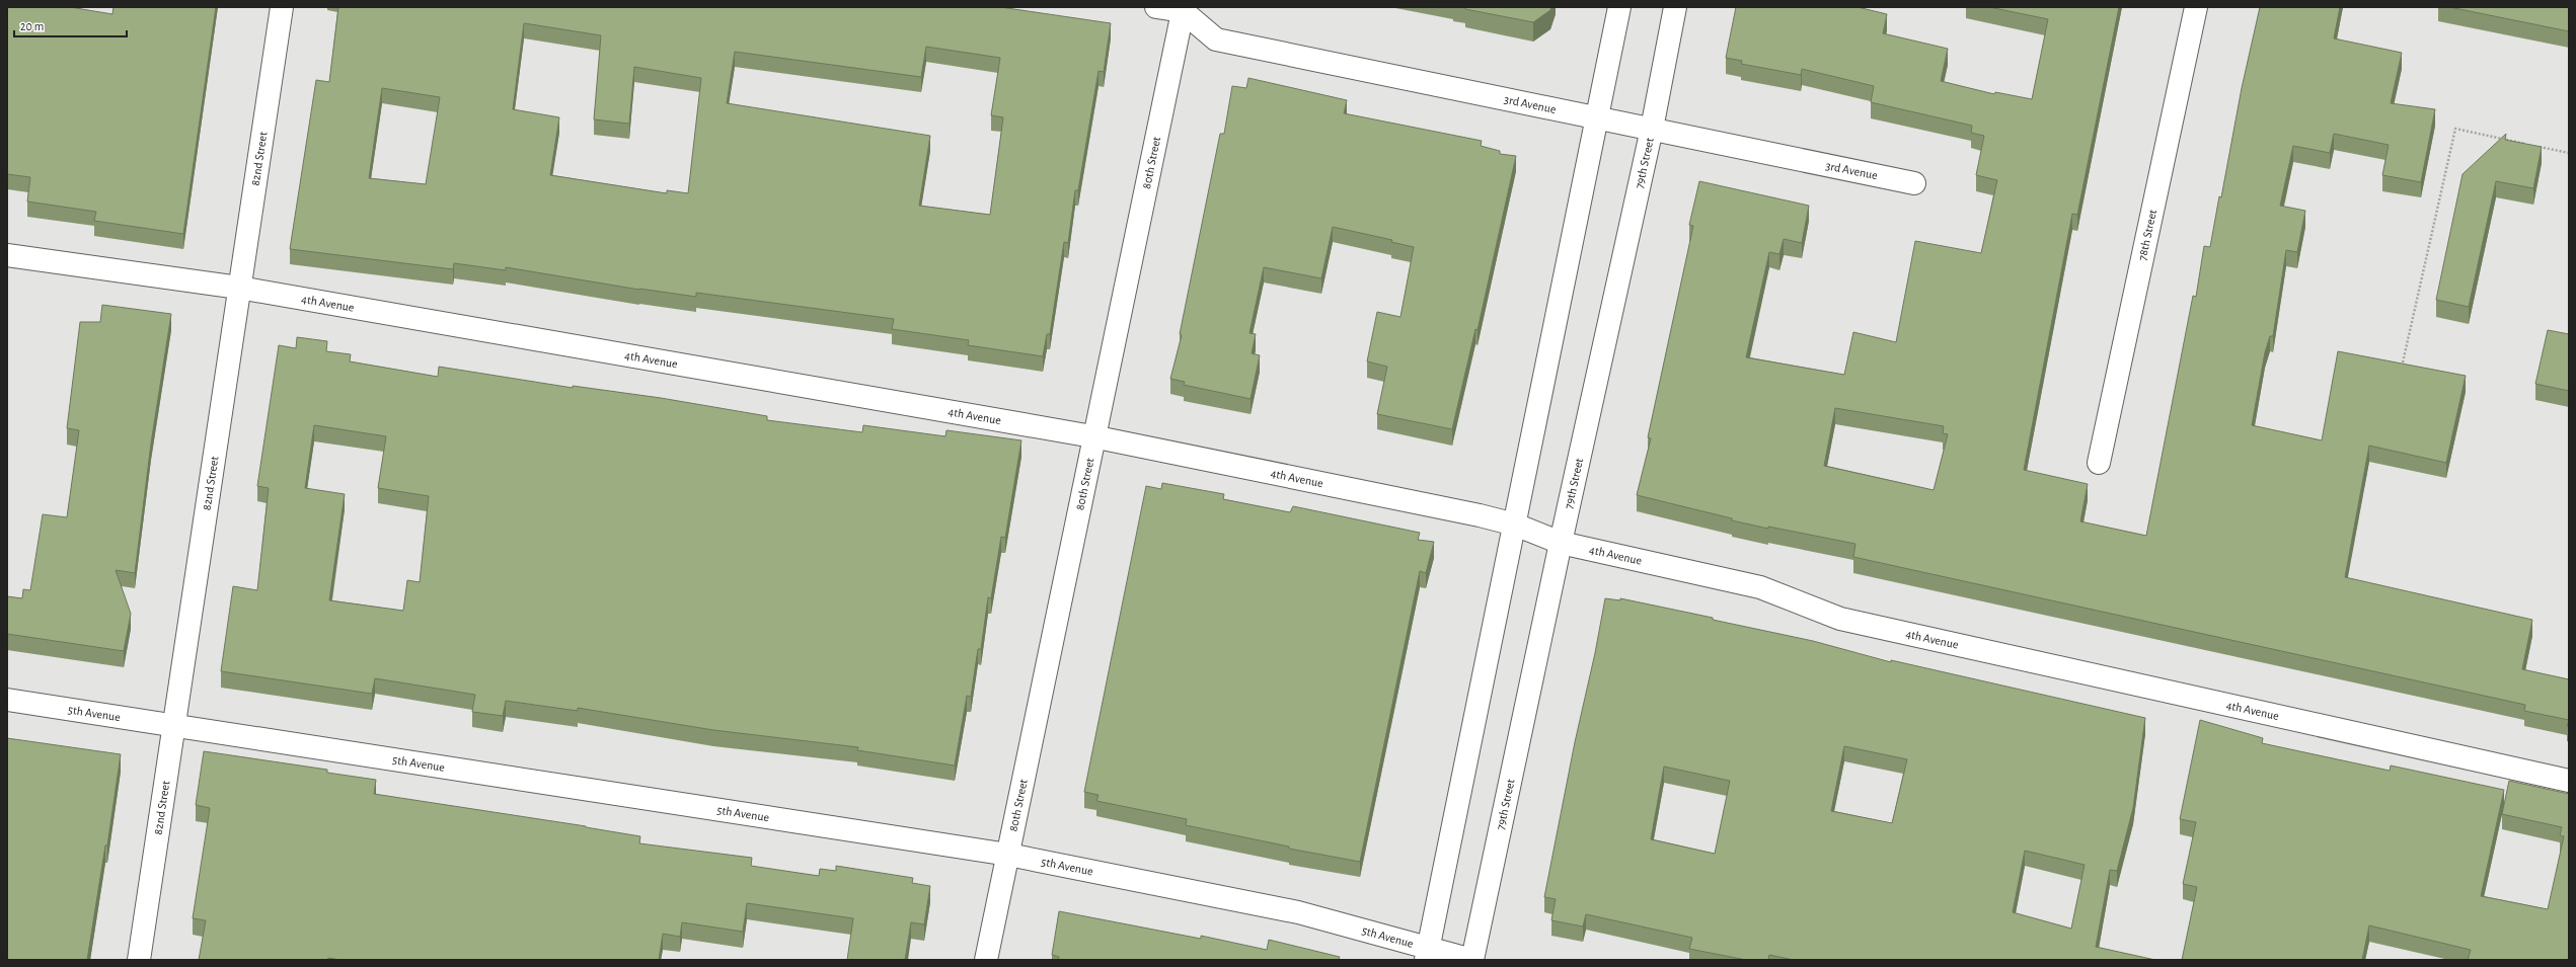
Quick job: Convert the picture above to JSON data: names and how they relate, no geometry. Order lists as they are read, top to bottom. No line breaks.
{"streets":{"street":["3rd Avenue","82nd Street","80th Street","79th Street","78th Street","4th Avenue","5th Avenue"]},"crossings":[["3rd Avenue","80th Street"],["3rd Avenue","79th Street"],["82nd Street","4th Avenue"],["82nd Street","5th Avenue"],["80th Street","4th Avenue"],["80th Street","5th Avenue"],["79th Street","4th Avenue"],["79th Street","5th Avenue"]],"scale_bar":"20 m"}
